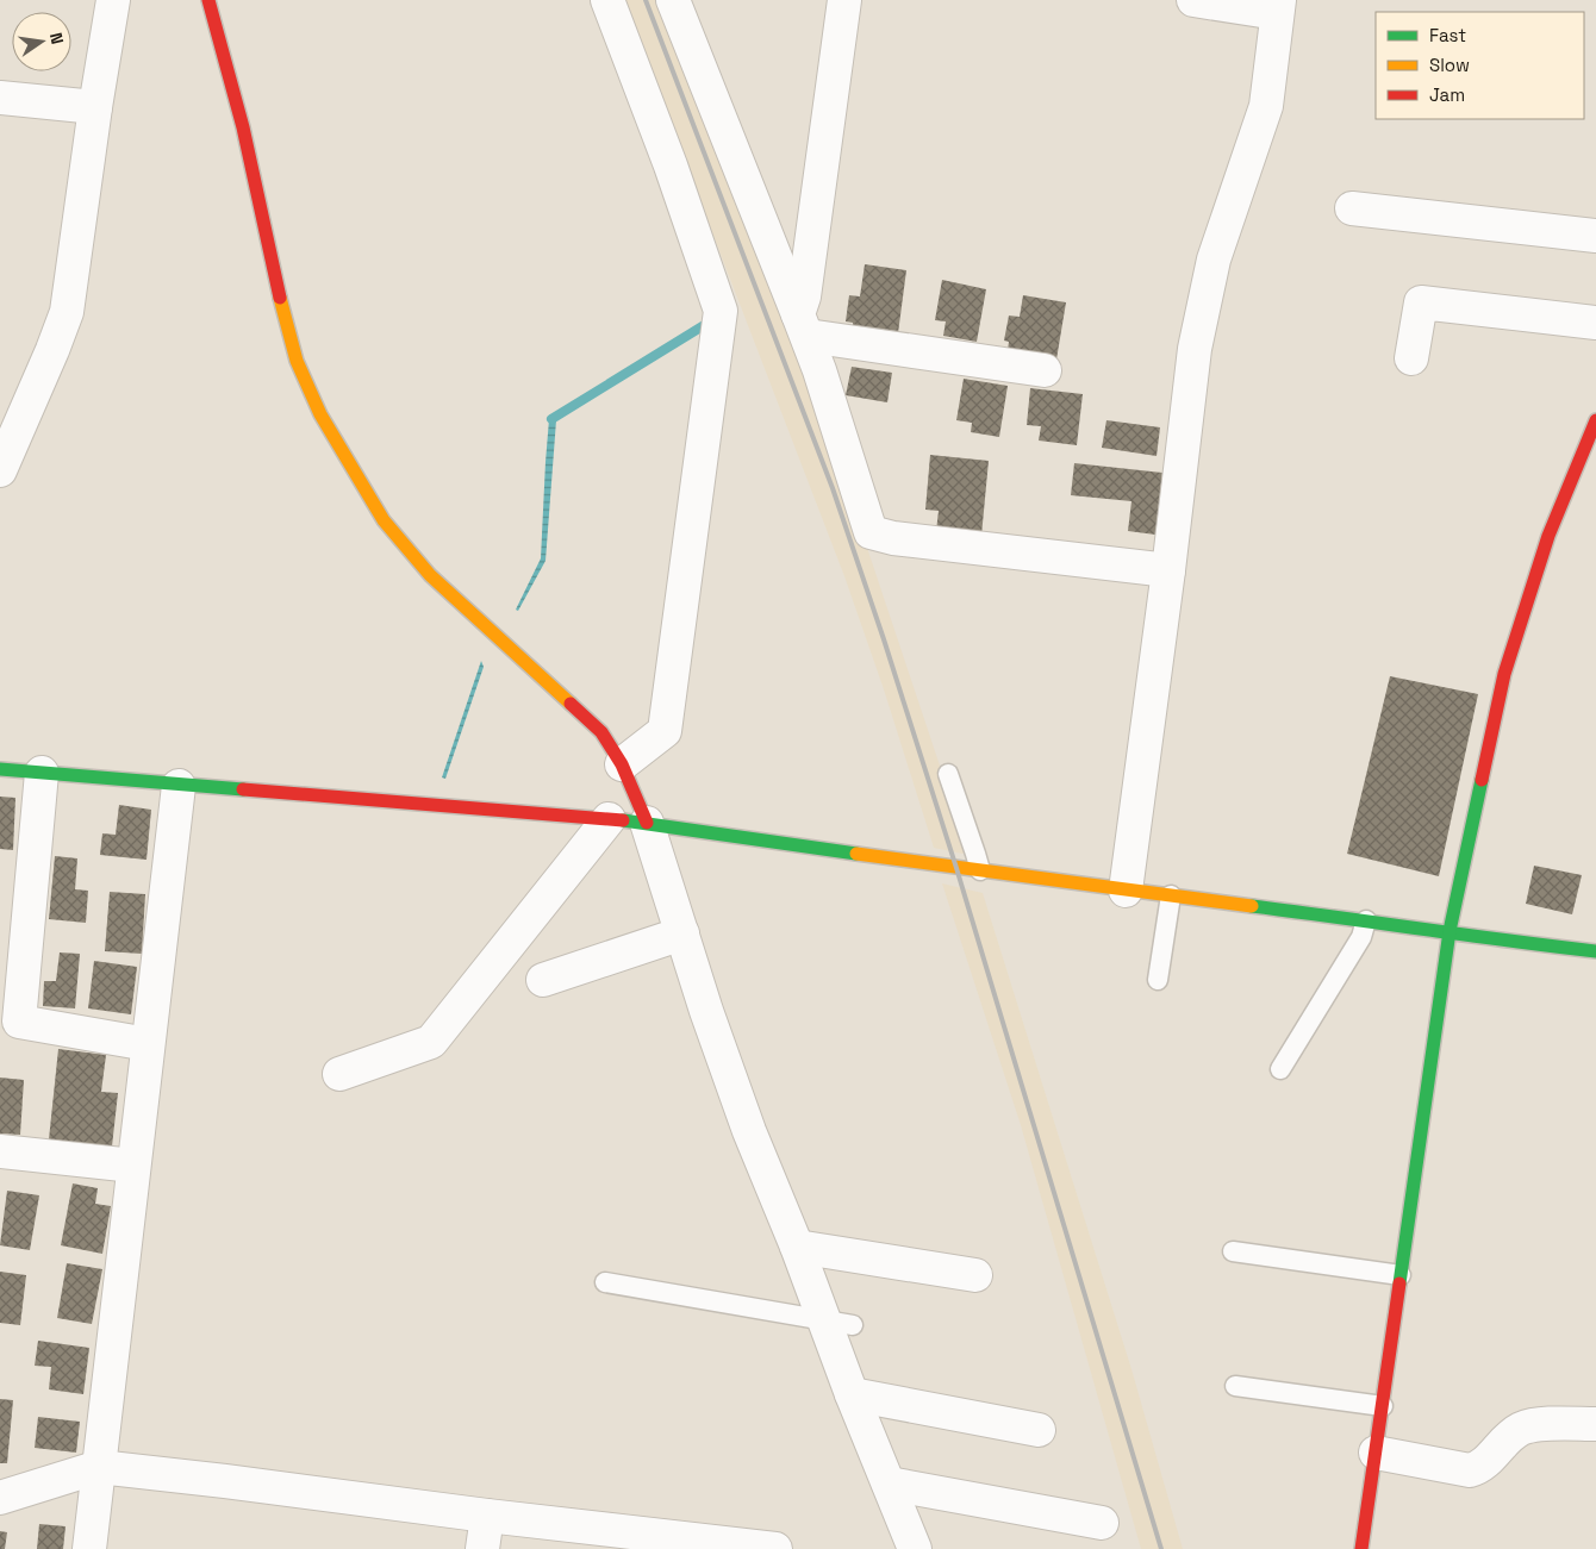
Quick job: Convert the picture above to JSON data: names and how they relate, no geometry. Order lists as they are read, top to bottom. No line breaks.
{"legend":["Fast","Slow","Jam"],"north":"right"}
